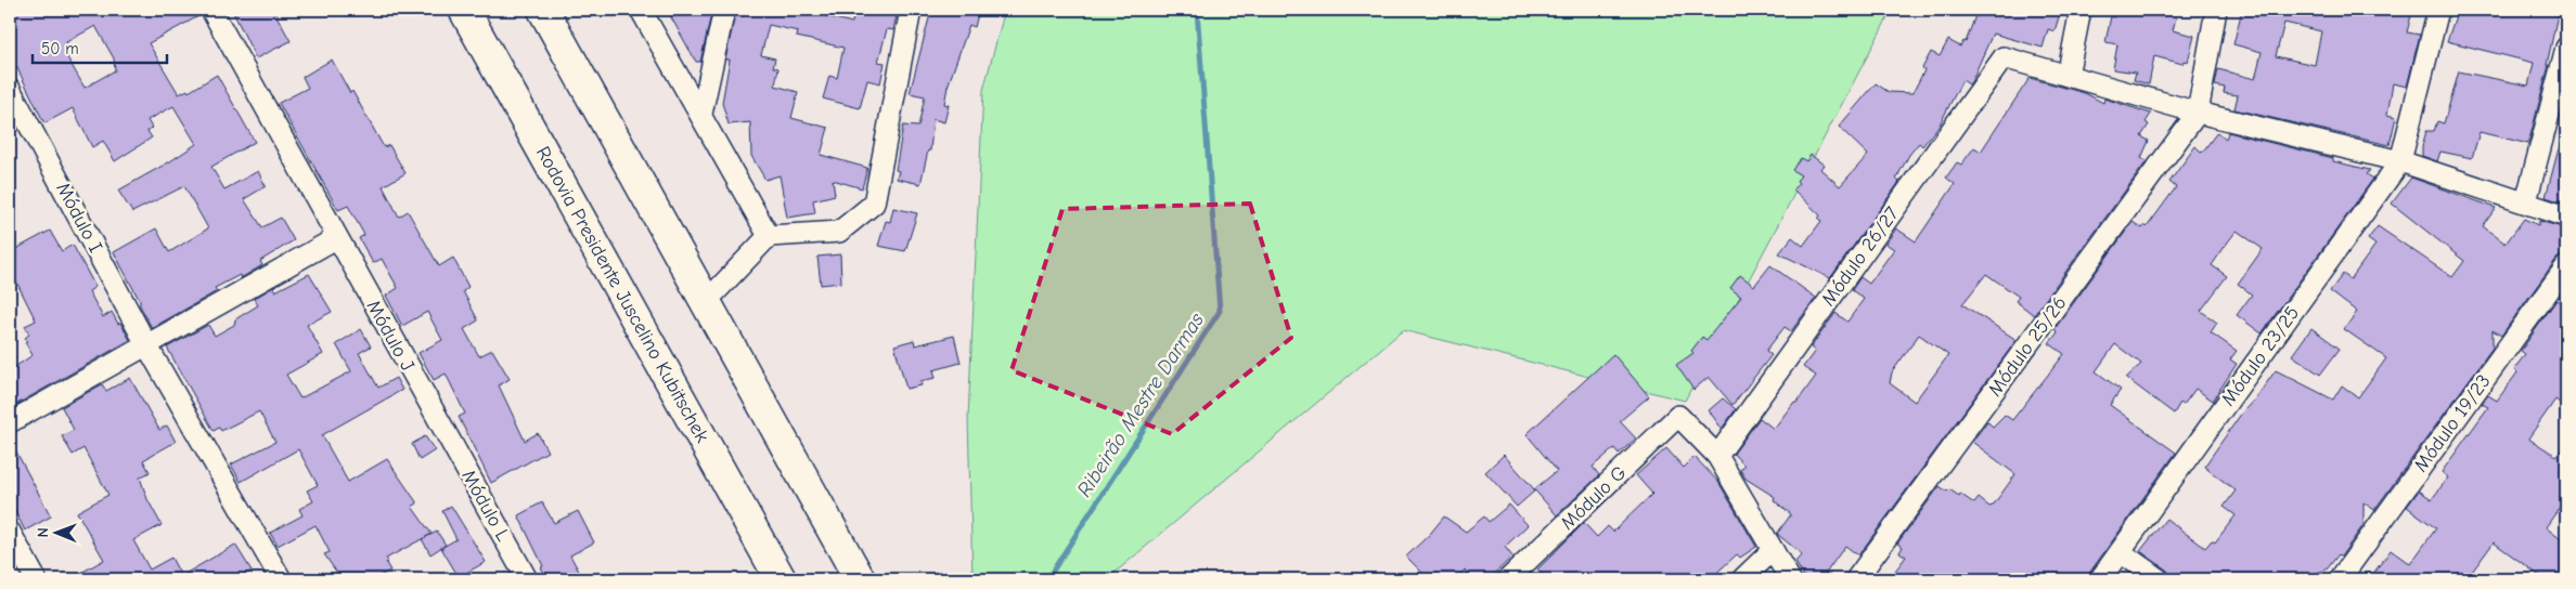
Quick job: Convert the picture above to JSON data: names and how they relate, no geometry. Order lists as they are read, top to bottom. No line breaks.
{"streets":{"highway":["Rodovia Presidente Juscelino Kubitschek"],"street":["Módulo I","Módulo 26/27","Módulo J","Módulo 25/26","Módulo 23/25","Módulo 19/23","Módulo G","Módulo L"]},"crossings":[["Módulo 26/27","Módulo G"],["Módulo J","Módulo L"]],"water":["Ribeirão Mestre Darmas"],"scale_bar":"50 m","north":"left"}
